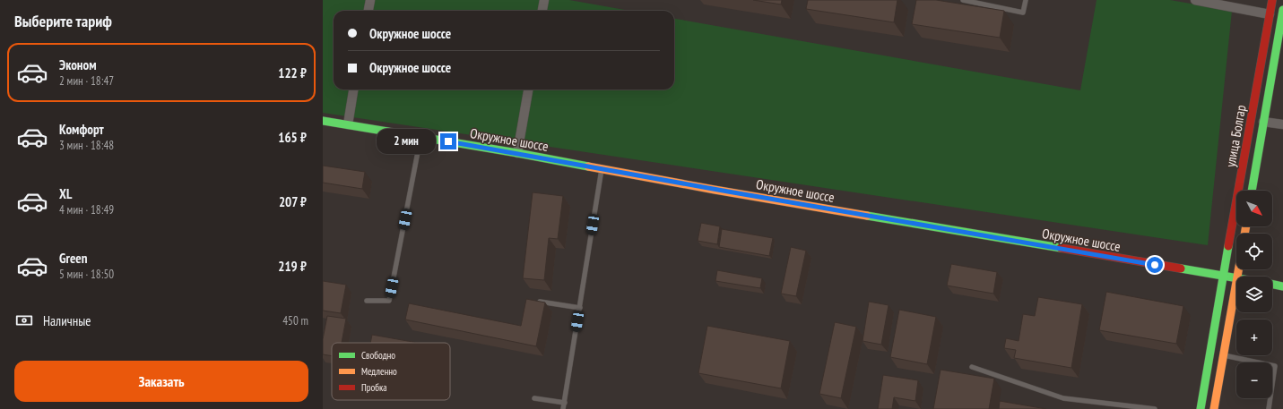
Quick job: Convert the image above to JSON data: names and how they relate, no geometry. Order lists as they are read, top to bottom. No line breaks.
{"streets":{"street":["улица Болгар","Окружное шоссе"]},"crossings":[["улица Болгар","Окружное шоссе"]],"legend":["Свободно","Медленно","Пробка"],"north":"bottom right","page":{"heading":"Выберите тариф","banner":["Окружное шоссе","Окружное шоссе"],"list":[{"name":"Эконом","note":"2 мин · 18:47","value":"122 ₽"},{"name":"Комфорт","note":"3 мин · 18:48","value":"165 ₽"},{"name":"XL","note":"4 мин · 18:49","value":"207 ₽"},{"name":"Green","note":"5 мин · 18:50","value":"219 ₽"}],"bubble":"2 мин","map_buttons":["+","−"],"pay":["Наличные","450 m"],"buttons":"Заказать"}}
